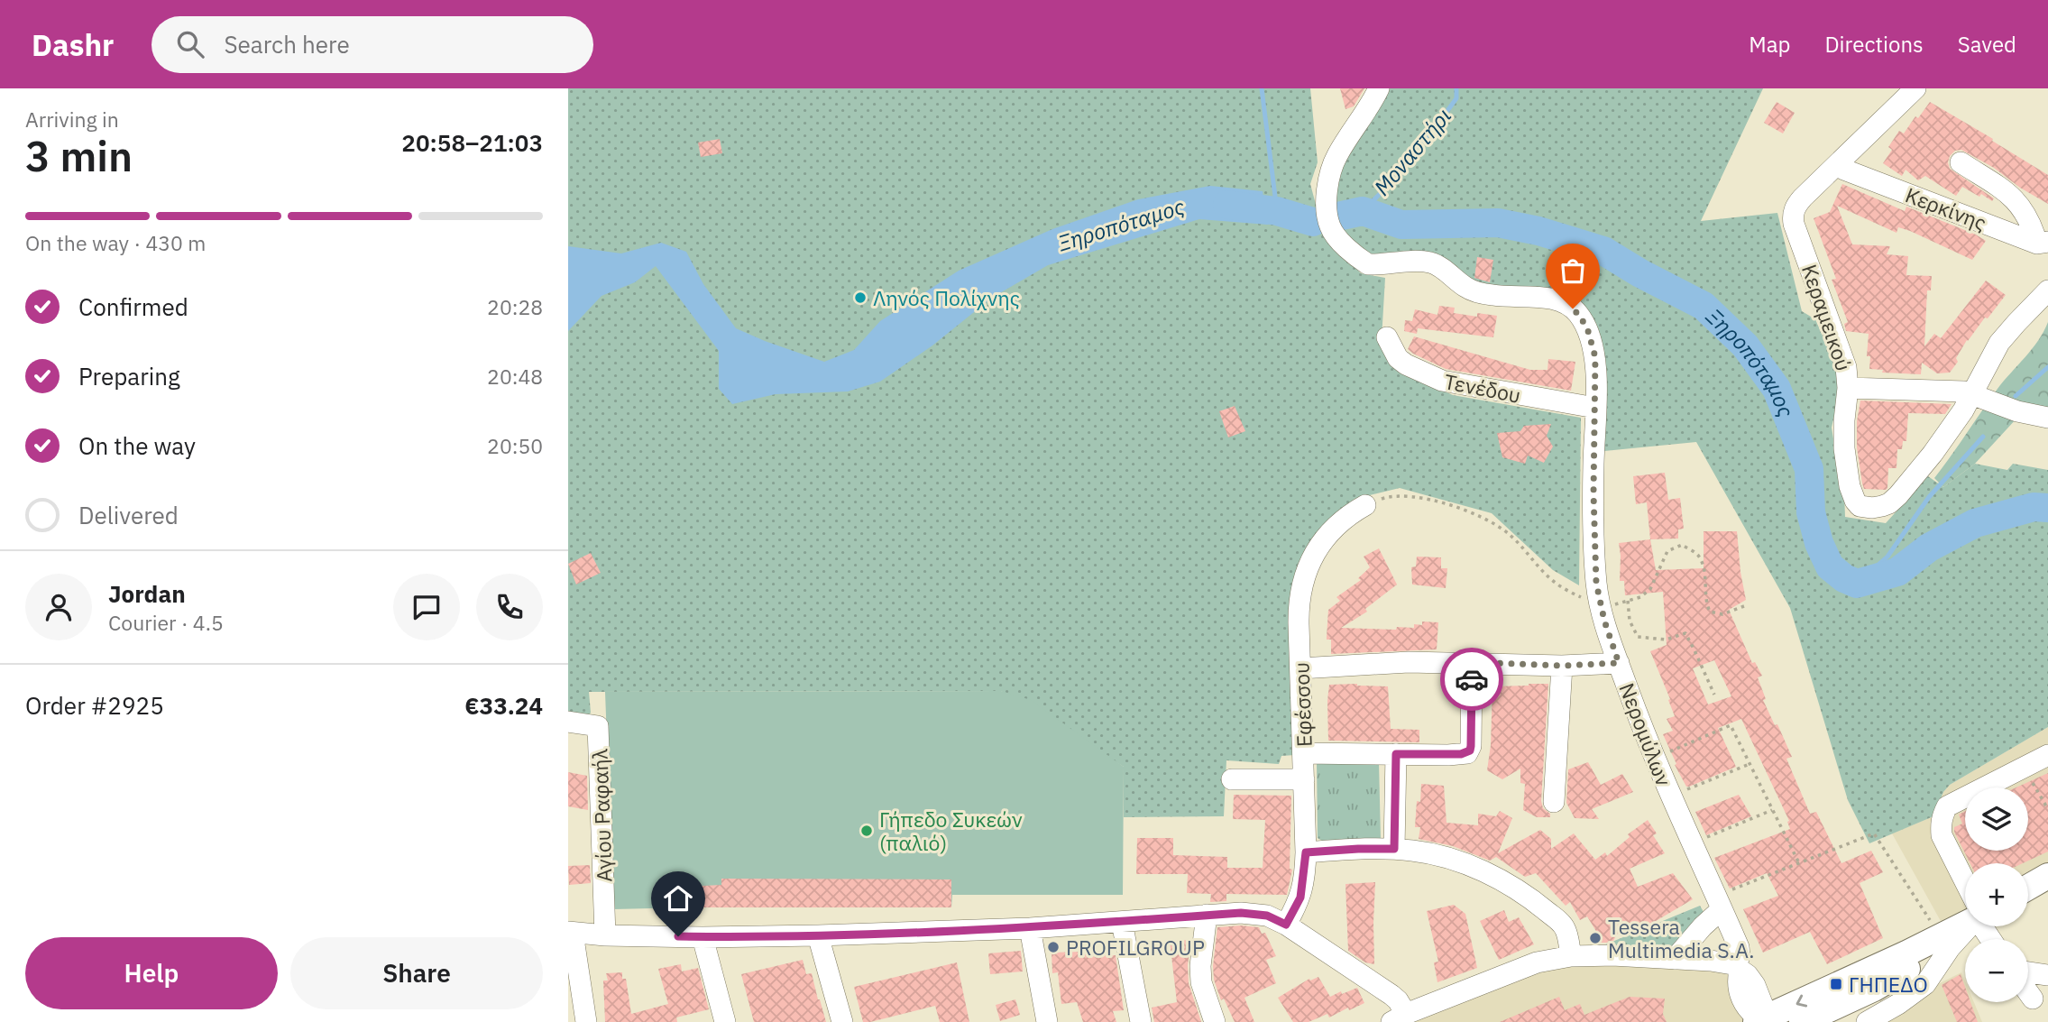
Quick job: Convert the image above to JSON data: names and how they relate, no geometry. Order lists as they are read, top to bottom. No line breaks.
{"streets":{"street":["Κερκίνης","Κεραμεικού","Τενέδου","Εφέσσου","Νερομύλων","Αγίου Ραφαήλ"]},"crossings":[["Κερκίνης","Κεραμεικού"],["Τενέδου","Νερομύλων"]],"water":["Μοναστήρι","Ξηροπόταμος"],"places":{"other":["Ληνός Πολίχνης","Γήπεδο Συκεών (παλιό)","Tessera Multimedia S.A.","PROFILGROUP"],"transit":["ΓΗΠΕΔΟ"]},"page":{"header":"Dashr","search":"Search here","nav":["Map","Directions","Saved"],"heading":["3 min","Arriving in","20:58–21:03"],"panel":["Jordan","Courier · 4.5","Order #2925","€33.24"],"bar":"On the way · 430 m","list":[["Confirmed","20:28"],["Preparing","20:48"],["On the way","20:50"],"Delivered"],"map_buttons":["+","−"],"buttons":["Help","Share"]}}
